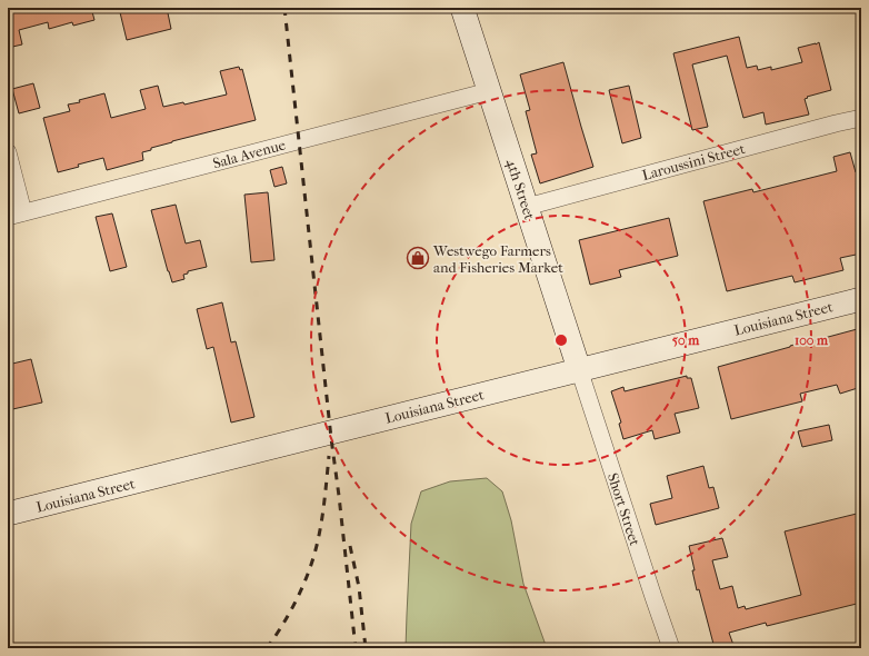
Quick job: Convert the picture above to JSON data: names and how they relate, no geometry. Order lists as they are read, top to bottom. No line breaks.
{"streets":{"main road":["4th Street","Louisiana Street"],"street":["Sala Avenue","Laroussini Street","Short Street"]},"crossings":[["Sala Avenue","4th Street"],["Laroussini Street","4th Street"],["4th Street","Louisiana Street"],["4th Street","Short Street"],["Louisiana Street","Short Street"]],"places":{"shop":["Westwego Farmers and Fisheries Market"]},"rings":["50 m","100 m"]}
